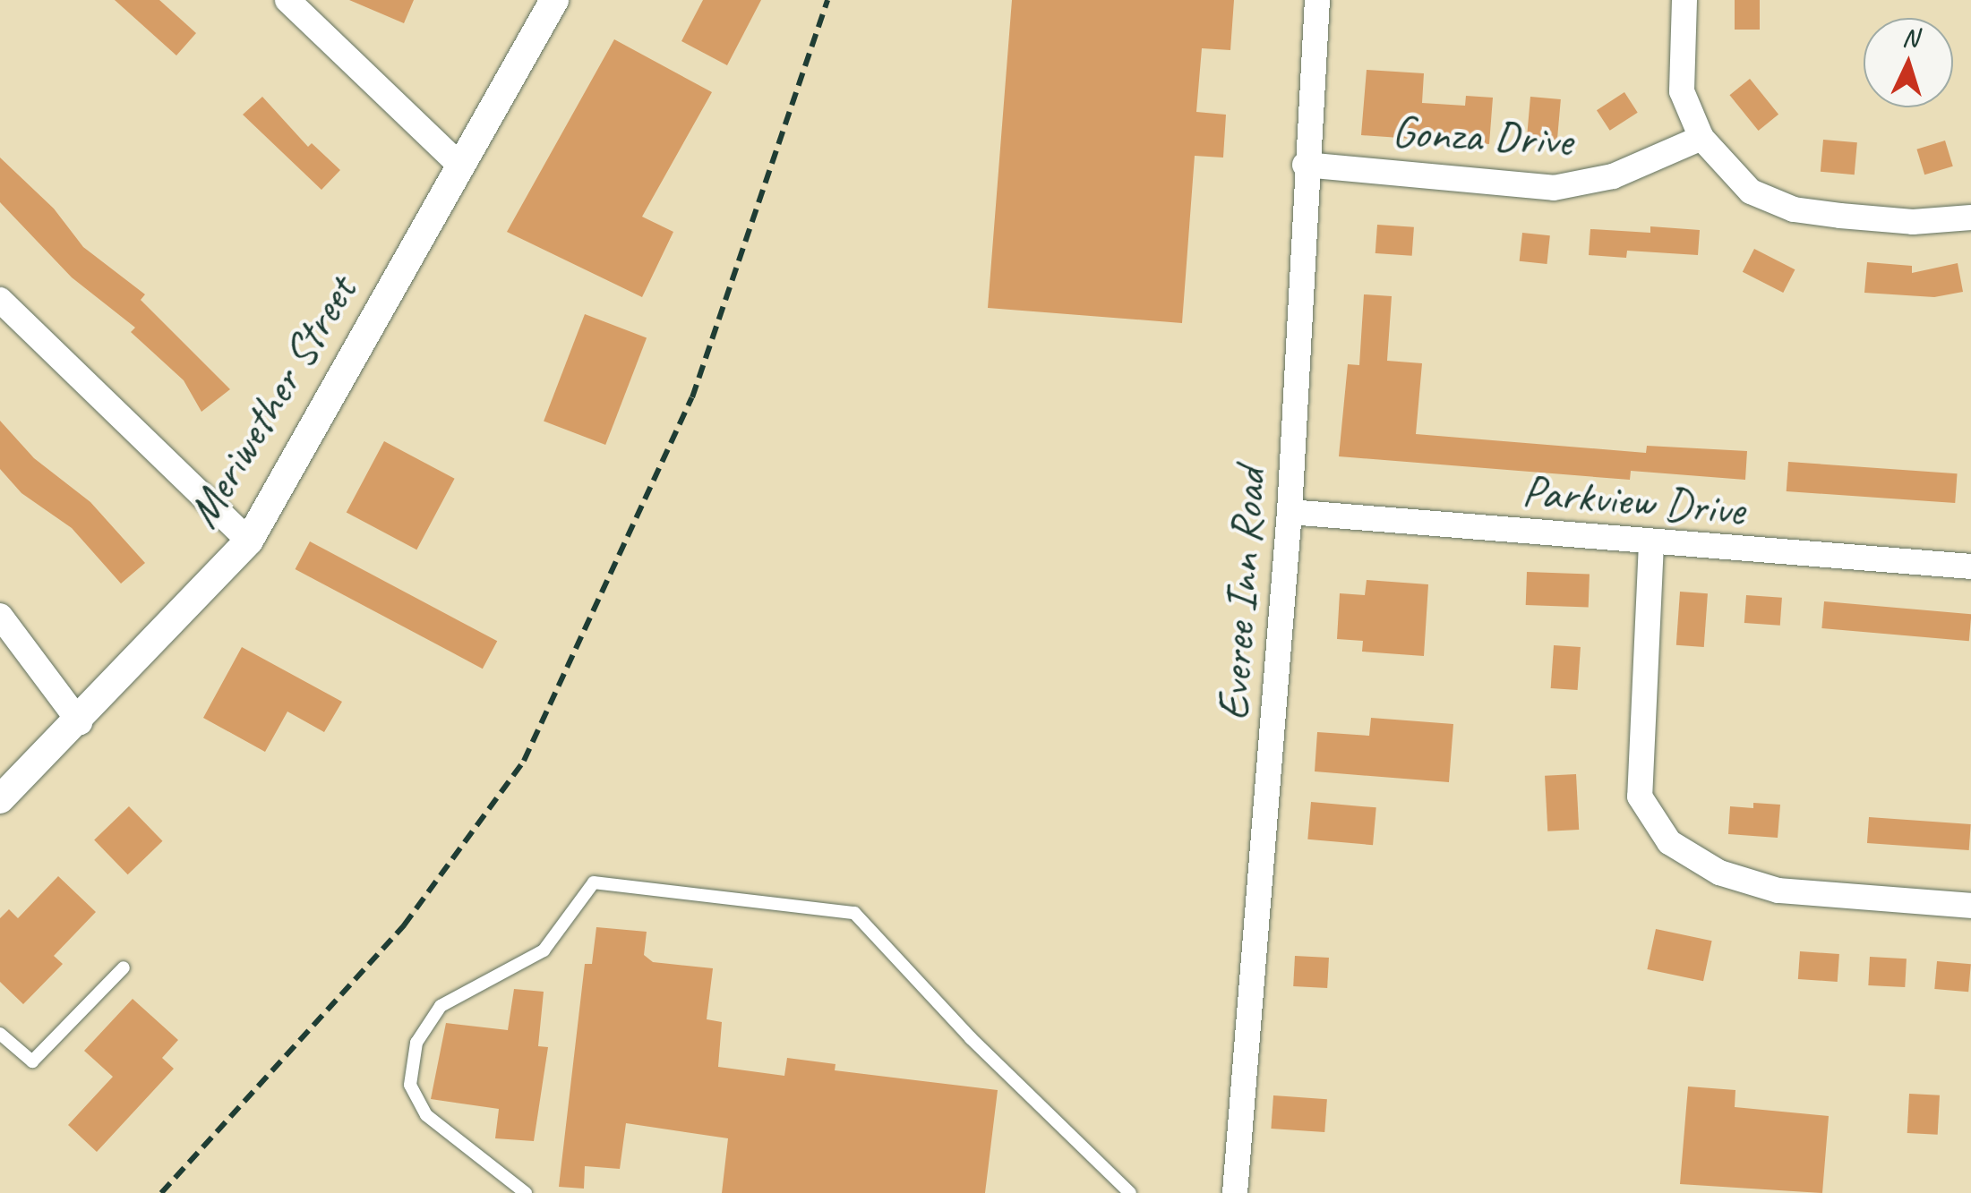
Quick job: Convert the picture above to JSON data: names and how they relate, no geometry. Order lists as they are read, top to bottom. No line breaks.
{"streets":{"street":["Gonza Drive","Meriwether Street","Parkview Drive","Everee Inn Road"]},"crossings":[["Gonza Drive","Everee Inn Road"],["Parkview Drive","Everee Inn Road"]],"north":"top"}
